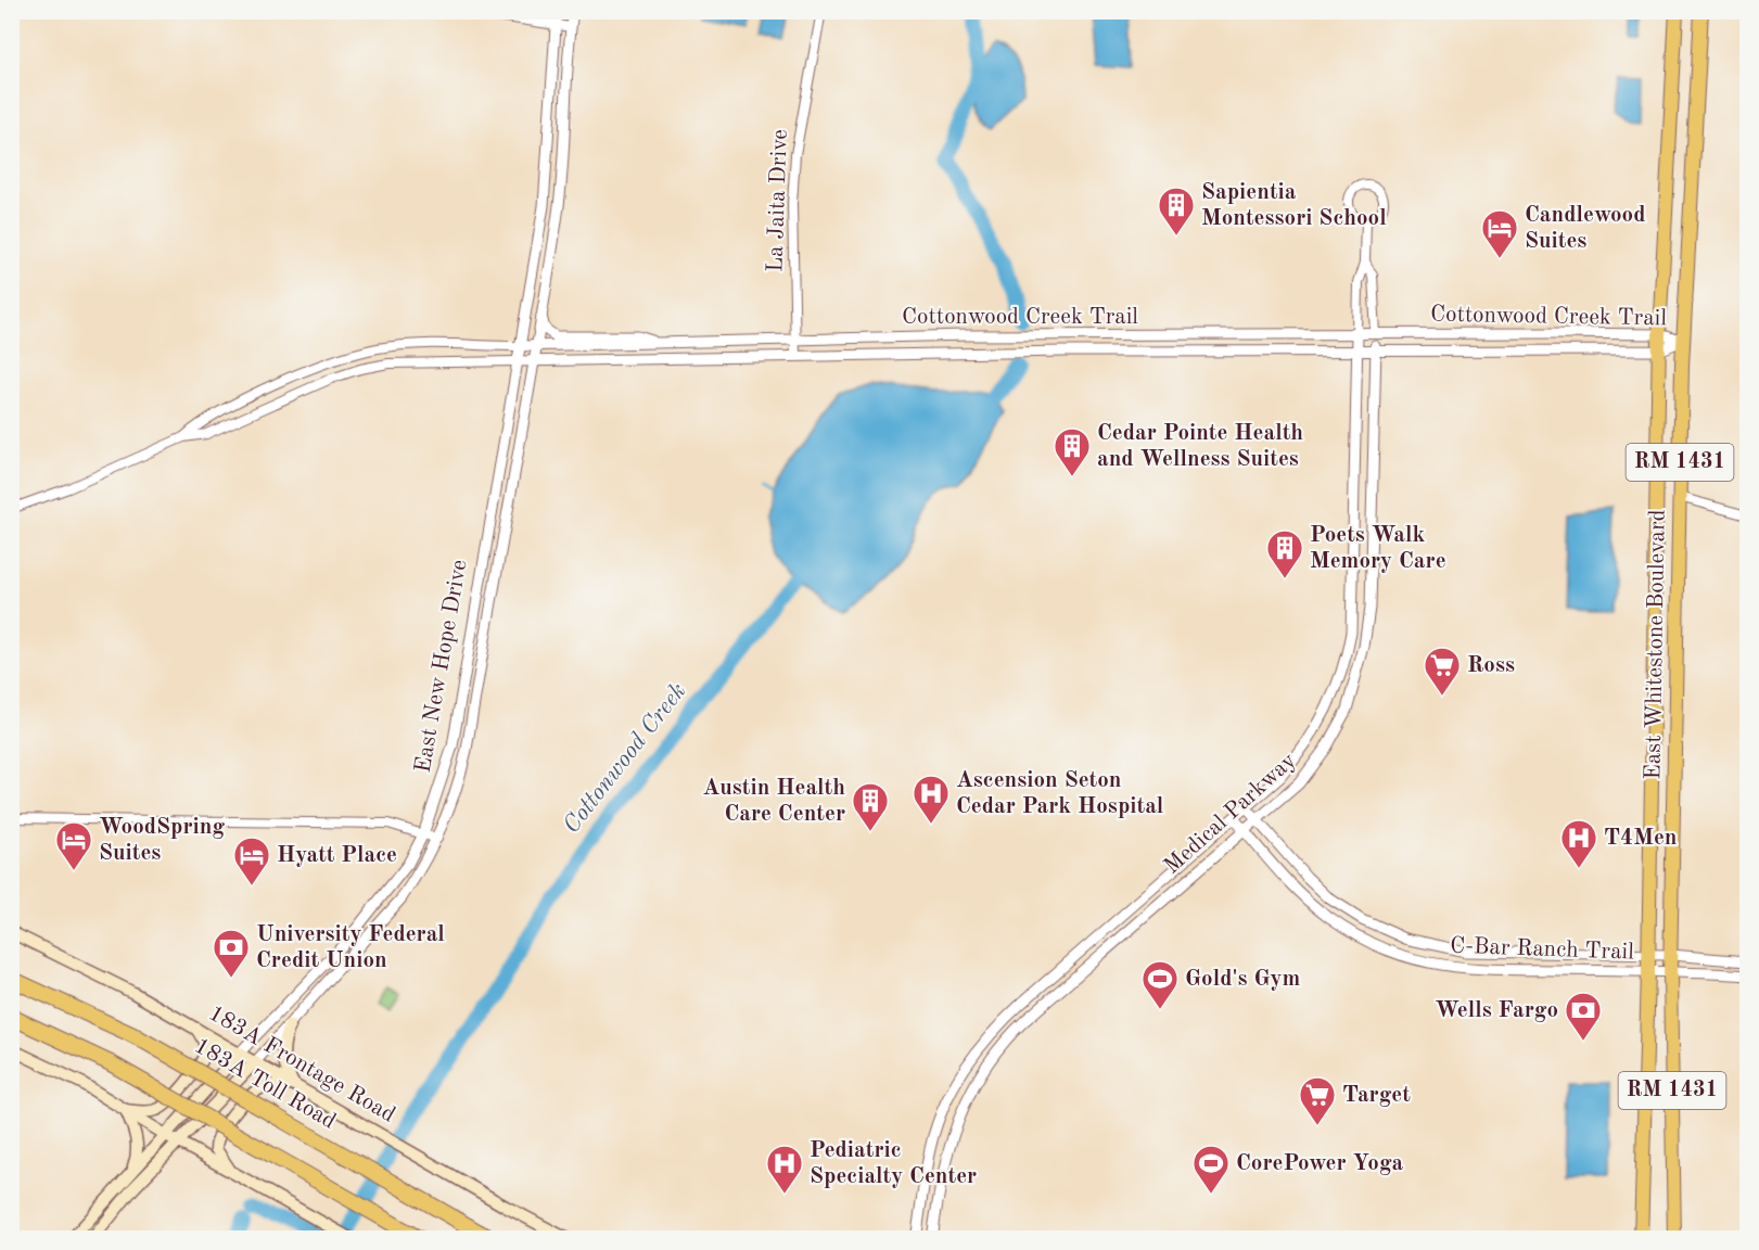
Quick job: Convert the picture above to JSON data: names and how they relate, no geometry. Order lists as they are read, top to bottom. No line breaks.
{"streets":{"highway":["183A Toll Road"],"main road":["RM 1431","East Whitestone Boulevard","East New Hope Drive","183A Frontage Road"],"street":["La Jaita Drive","Cottonwood Creek Trail","Medical Parkway","C-Bar Ranch Trail"]},"crossings":[["La Jaita Drive","Cottonwood Creek Trail"],["Cottonwood Creek Trail","East Whitestone Boulevard"],["Cottonwood Creek Trail","East New Hope Drive"],["Cottonwood Creek Trail","Medical Parkway"],["East Whitestone Boulevard","C-Bar Ranch Trail"],["East New Hope Drive","183A Frontage Road"],["Medical Parkway","C-Bar Ranch Trail"]],"water":["Cottonwood Creek"],"places":{"building":["Sapientia Montessori School","Cedar Pointe Health and Wellness Suites","Poets Walk Memory Care","Austin Health Care Center"],"hotel":["Candlewood Suites","WoodSpring Suites","Hyatt Place"],"supermarket":["Ross","Target"],"hospital":["Ascension Seton Cedar Park Hospital","T4Men","Pediatric Specialty Center"],"bank":["University Federal Credit Union","Wells Fargo"],"sports":["Gold's Gym","CorePower Yoga"]}}
